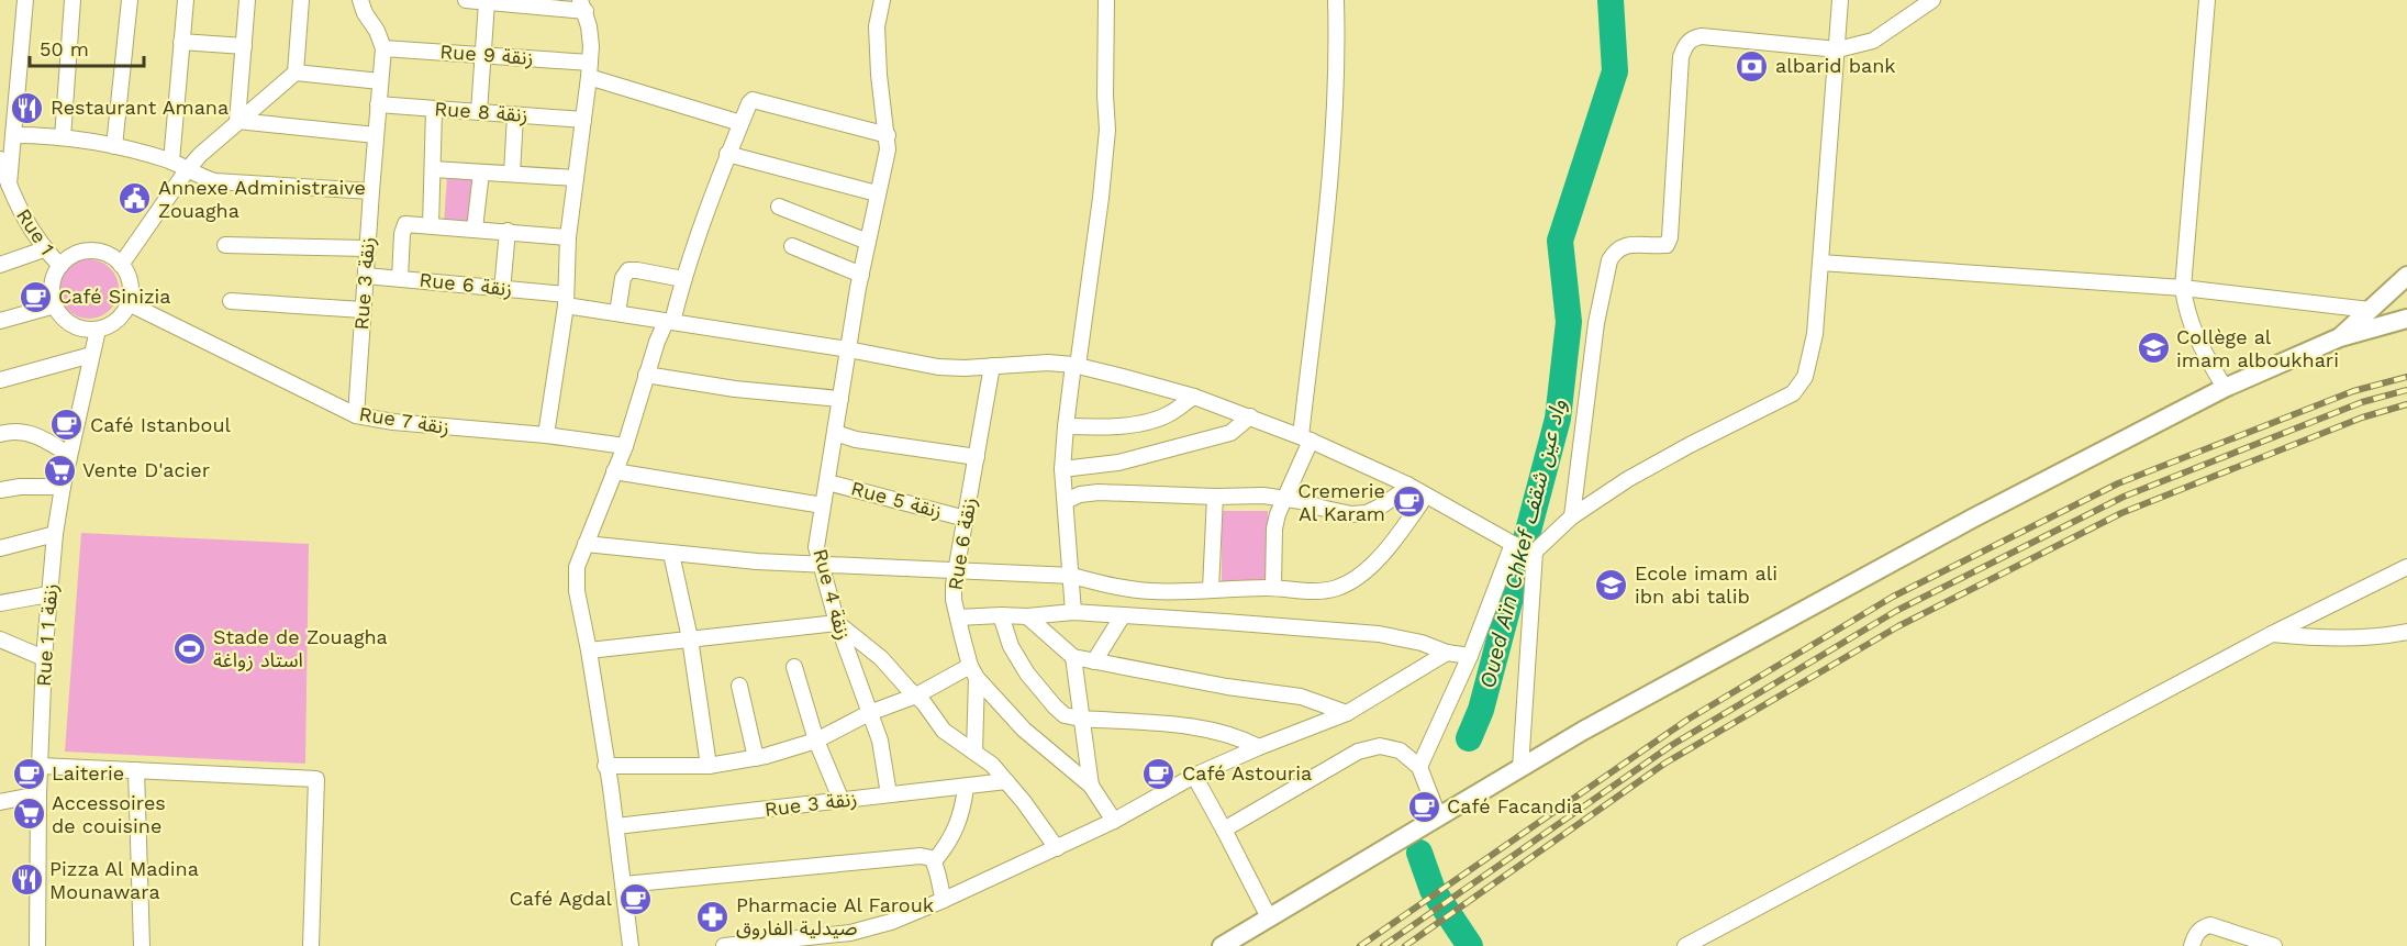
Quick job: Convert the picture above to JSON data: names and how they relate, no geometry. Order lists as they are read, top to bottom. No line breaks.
{"streets":{"street":["Rue 9 زنقة","Rue 8 زنقة","Rue 1","Rue 3 زنقة","Rue 6 زنقة","Rue 7 زنقة","Rue 5 زنقة","Rue 4 زنقة","Rue 1 زنقة 1"]},"crossings":[["Rue 9 زنقة","Rue 3 زنقة"],["Rue 8 زنقة","Rue 3 زنقة"],["Rue 1","Rue 7 زنقة"],["Rue 1","Rue 1 زنقة 1"],["Rue 3 زنقة","Rue 6 زنقة"],["Rue 3 زنقة","Rue 7 زنقة"],["Rue 3 زنقة","Rue 4 زنقة"],["Rue 6 زنقة","Rue 5 زنقة"],["Rue 6 زنقة","Rue 4 زنقة"],["Rue 7 زنقة","Rue 1 زنقة 1"],["Rue 5 زنقة","Rue 4 زنقة"]],"water":["Oued Aïn Chkef واد عين شقف"],"places":{"bank":["albarid bank"],"restaurant":["Restaurant Amana","Pizza Al Madina Mounawara"],"public building":["Annexe Administraive Zouagha"],"cafe":["Café Sinizia","Café Istanboul","Cremerie Al Karam","Laiterie","Café Astouria","Café Facandia","Café Agdal"],"school or university":["Collège al imam alboukhari","Ecole imam ali ibn abi talib"],"supermarket":["Vente D'acier","Accessoires de couisine"],"sports":["Stade de Zouagha استاد زواغة"],"pharmacy":["Pharmacie Al Farouk صيدلية الفاروق"]},"scale_bar":"50 m"}
